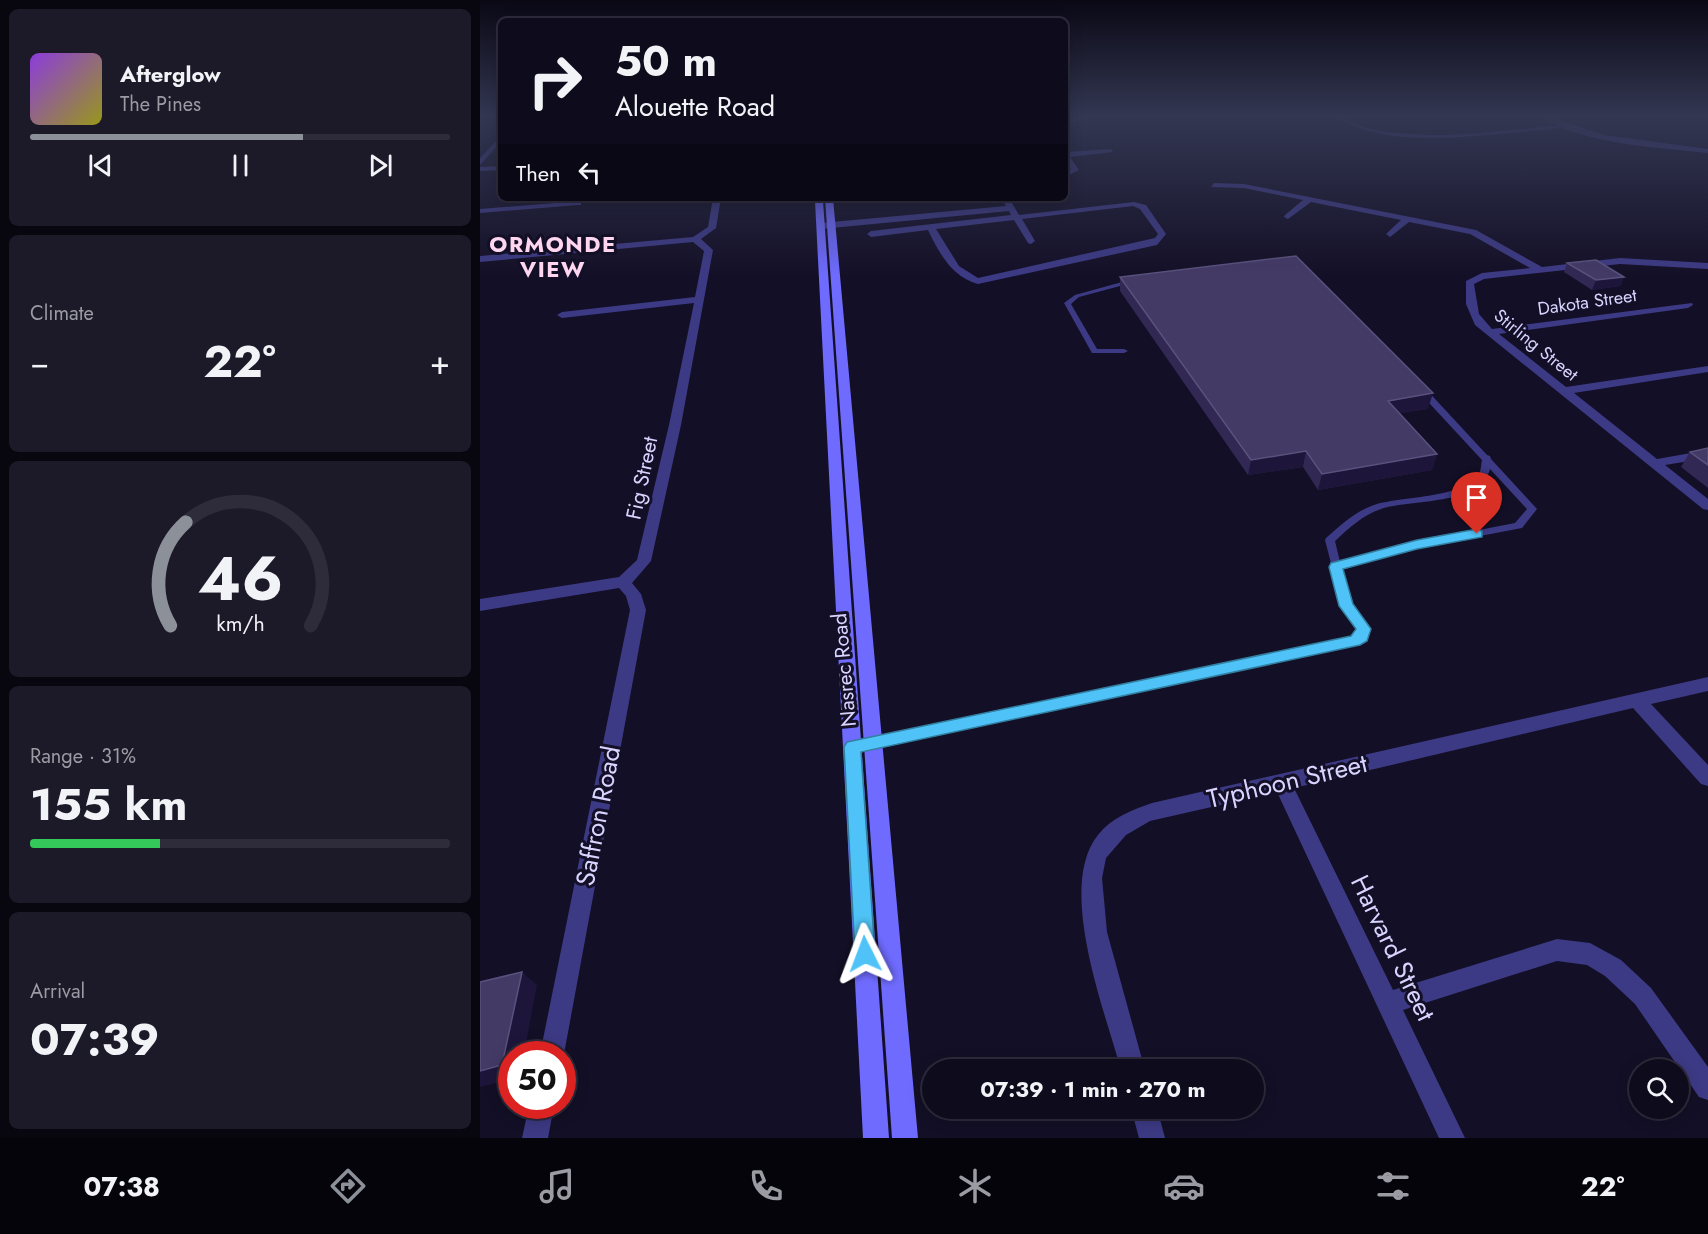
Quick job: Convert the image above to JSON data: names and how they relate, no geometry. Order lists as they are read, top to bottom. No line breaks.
{"streets":{"main road":["Nasrec Road"],"street":["Dakota Street","Stirling Street","Fig Street","Typhoon Street","Saffron Road","Harvard Street"]},"crossings":[["Dakota Street","Stirling Street"],["Fig Street","Saffron Road"],["Typhoon Street","Harvard Street"]],"districts":["ORMONDE VIEW"],"page":{"turn":["50 m","Alouette Road"],"song":["Afterglow","The Pines"],"then":"Then","tile":["Climate",["Range · 31%","155 km"],["Arrival","07:39"]],"heat":["−","22°","+"],"limit":"50","trip":"07:39 · 1 min · 270 m","tabs":["07:38","22°"],"gauge":["46","km/h"]}}
